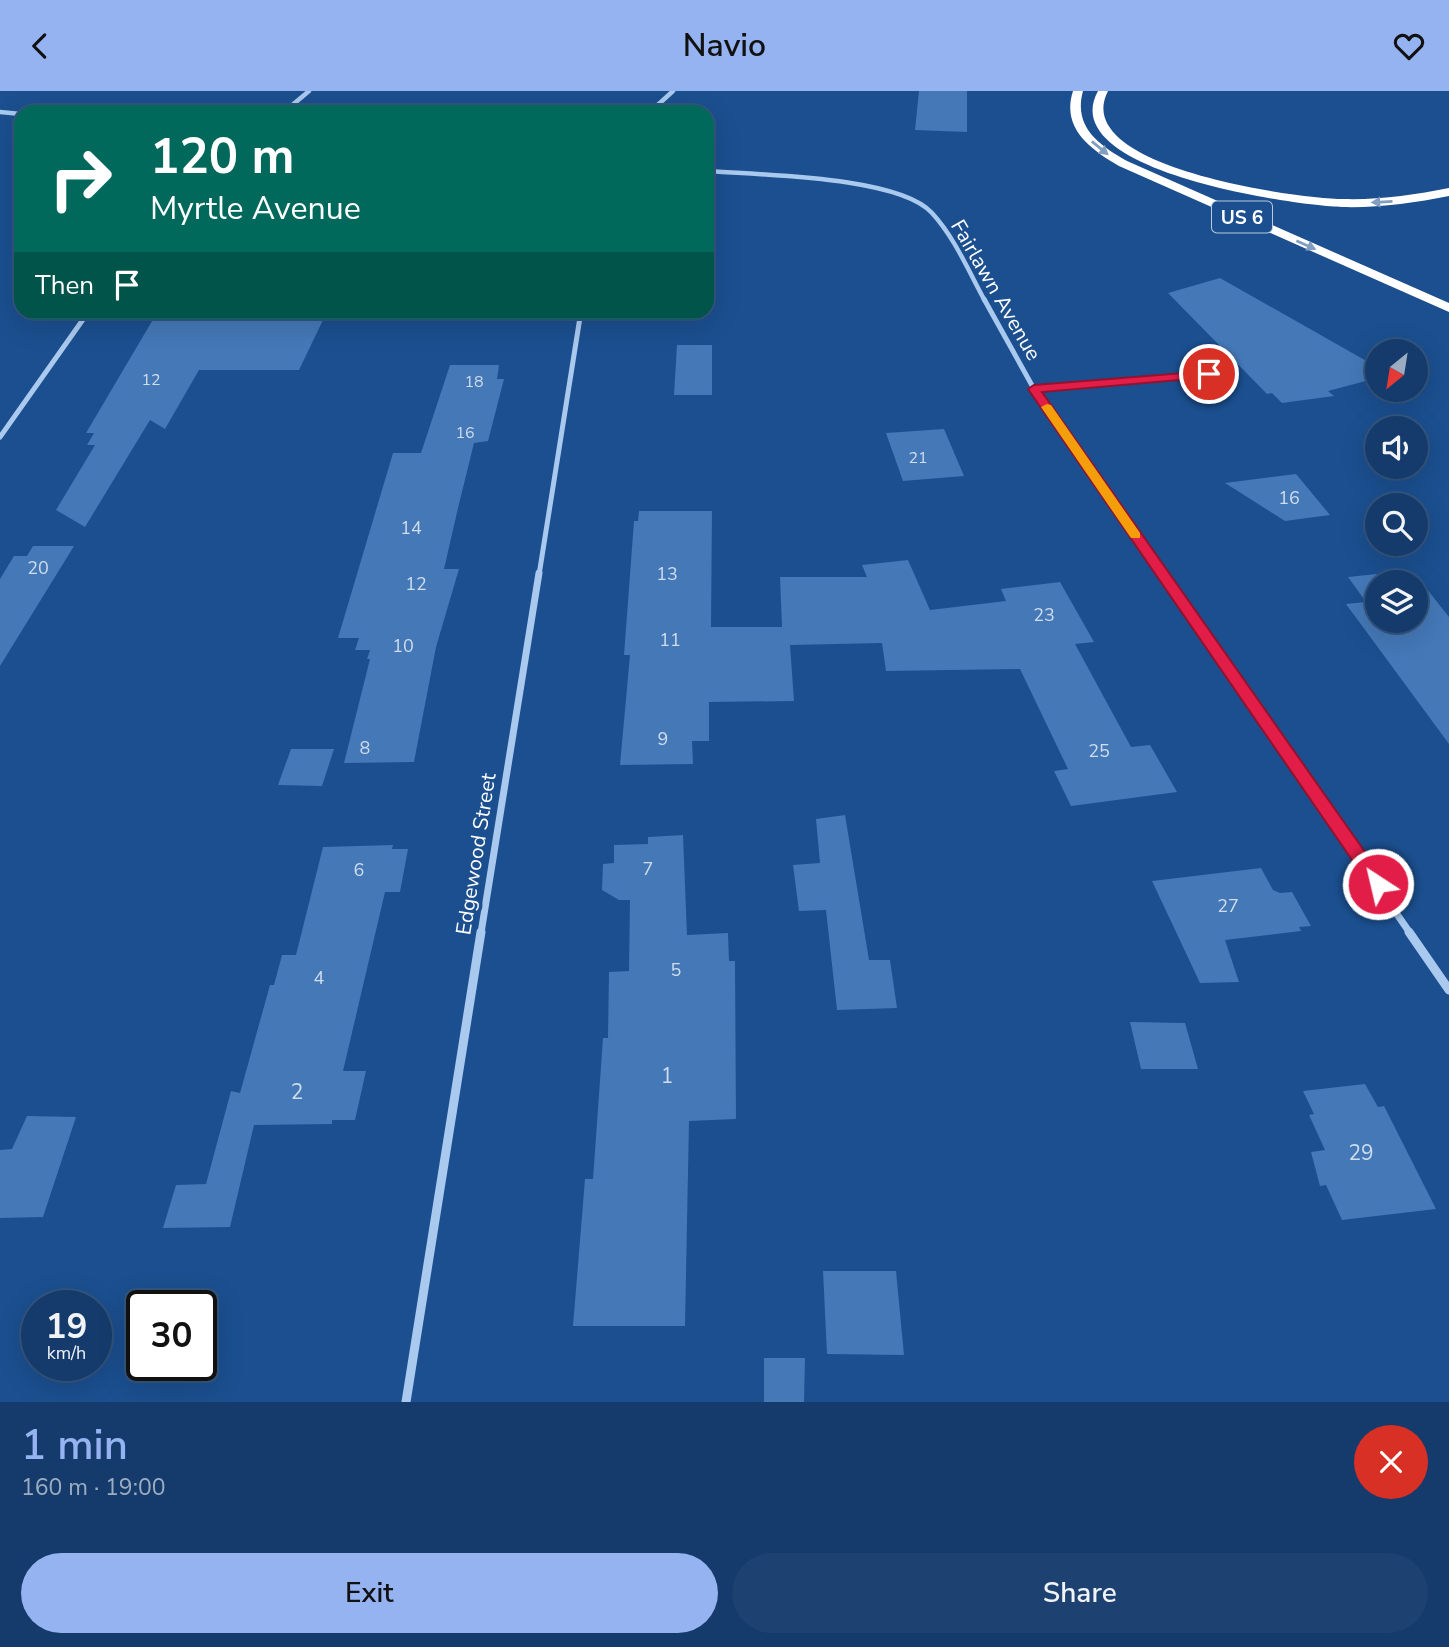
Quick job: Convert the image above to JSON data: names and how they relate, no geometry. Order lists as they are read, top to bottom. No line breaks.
{"streets":{"highway":["US 6"],"street":["Fairlawn Avenue","Edgewood Street"]},"house_numbers":["12","18","16","21","16","14","20","13","12","23","11","10","9","8","25","7","6","27","5","4","1","2","29"],"north":"bottom left","page":{"header":"Navio","turn":["120 m","Myrtle Avenue"],"then":"Then","speed":"19 km/h","limit":"30","heading":["1 min","160 m · 19:00"],"buttons":["Exit","Share"]}}
